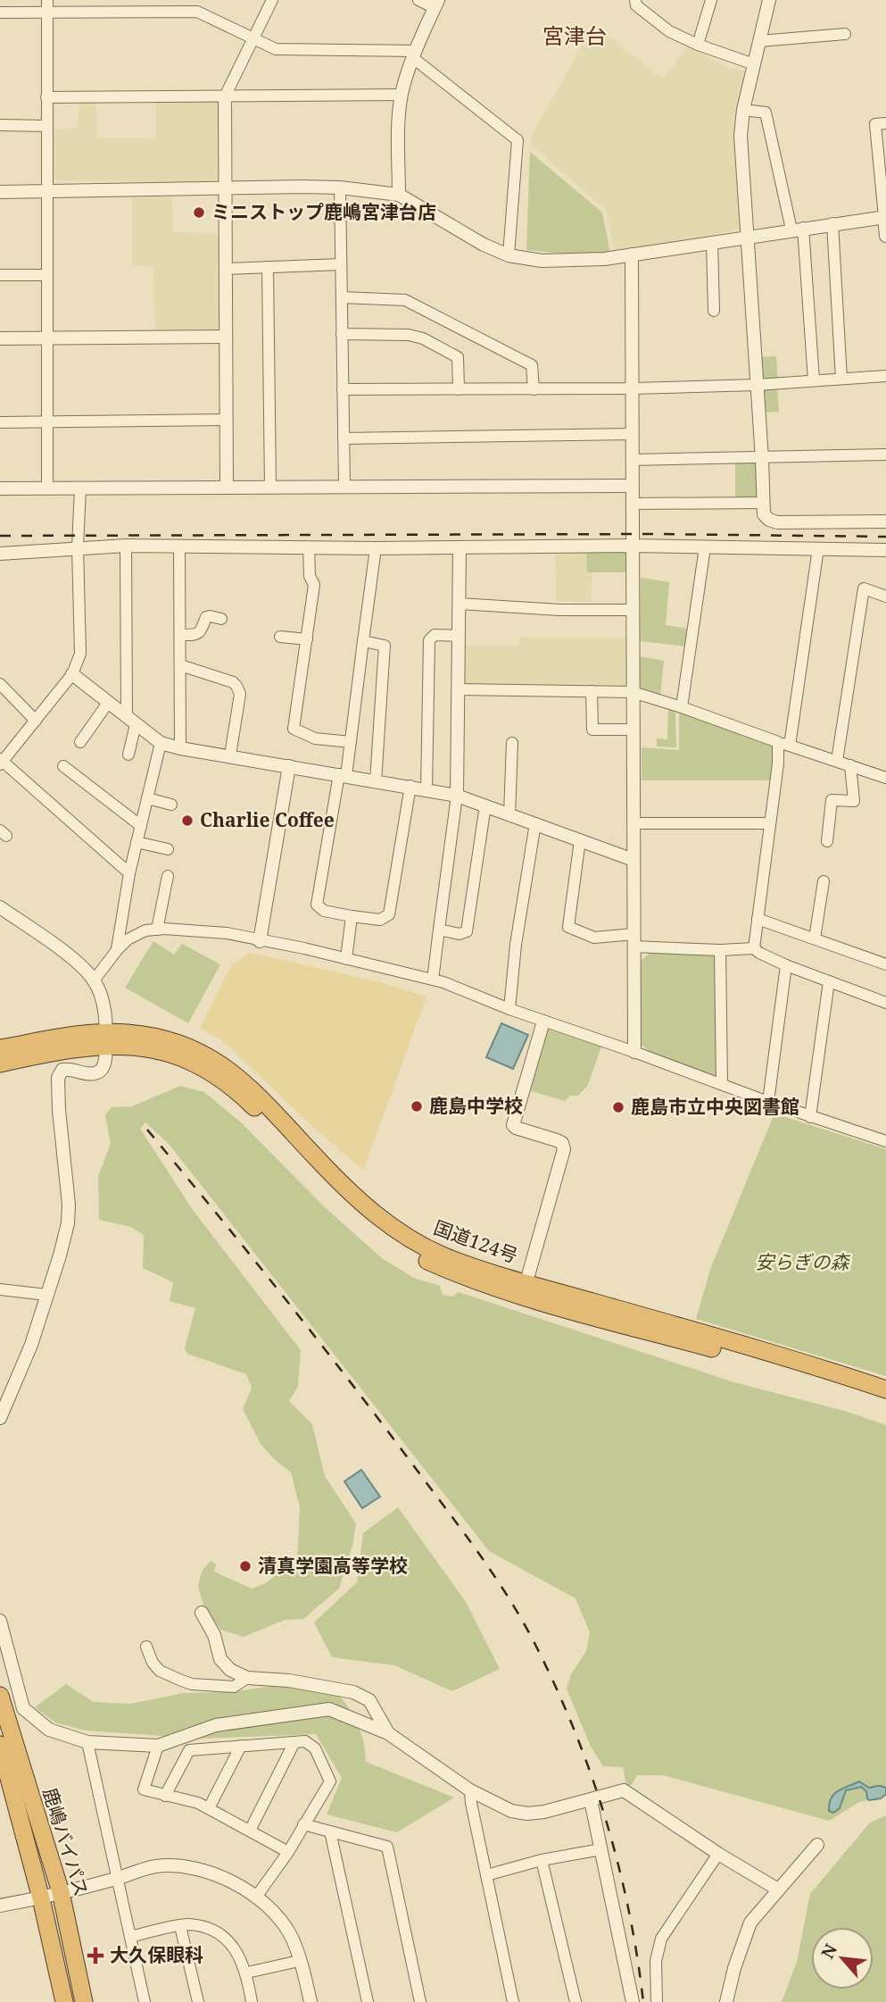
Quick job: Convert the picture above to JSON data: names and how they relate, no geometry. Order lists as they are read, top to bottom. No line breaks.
{"streets":{"highway":["国道124号","鹿嶋バイパス"]},"districts":["宮津台"],"parks":["安らぎの森"],"places":{"other":["ミニストップ鹿嶋宮津台店","Charlie Coffee","鹿島中学校","鹿島市立中央図書館","清真学園高等学校"],"health":["大久保眼科"]},"north":"top left"}
